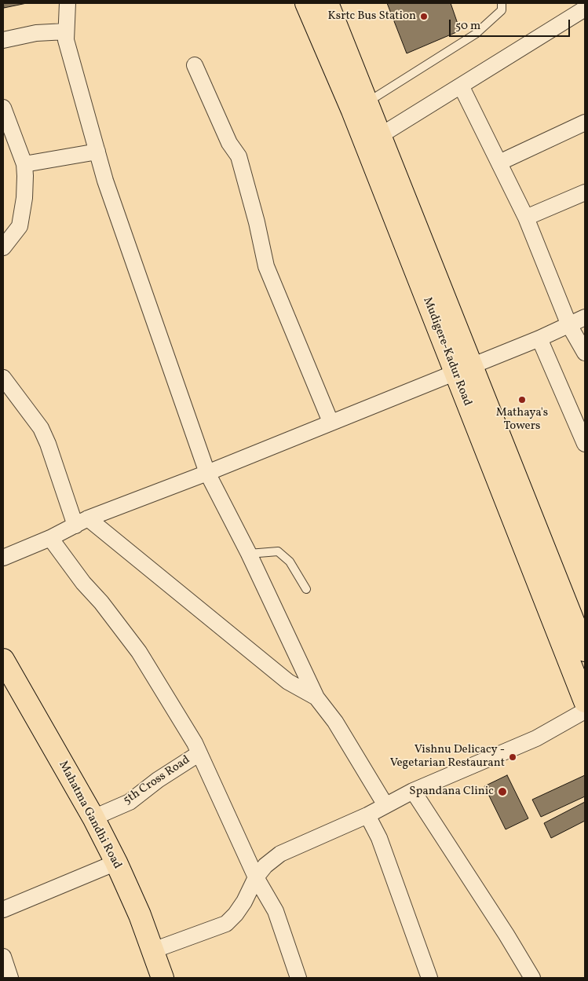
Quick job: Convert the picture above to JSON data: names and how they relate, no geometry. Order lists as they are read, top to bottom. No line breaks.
{"streets":{"main road":["Mudigere-Kadur Road","Mahatma Gandhi Road"],"street":["5th Cross Road"]},"crossings":[["5th Cross Road","Mahatma Gandhi Road"]],"places":["Ksrtc Bus Station","Mathaya's Towers","Vishnu Delicacy - Vegetarian Restaurant","Spandana Clinic"],"scale_bar":"50 m"}
